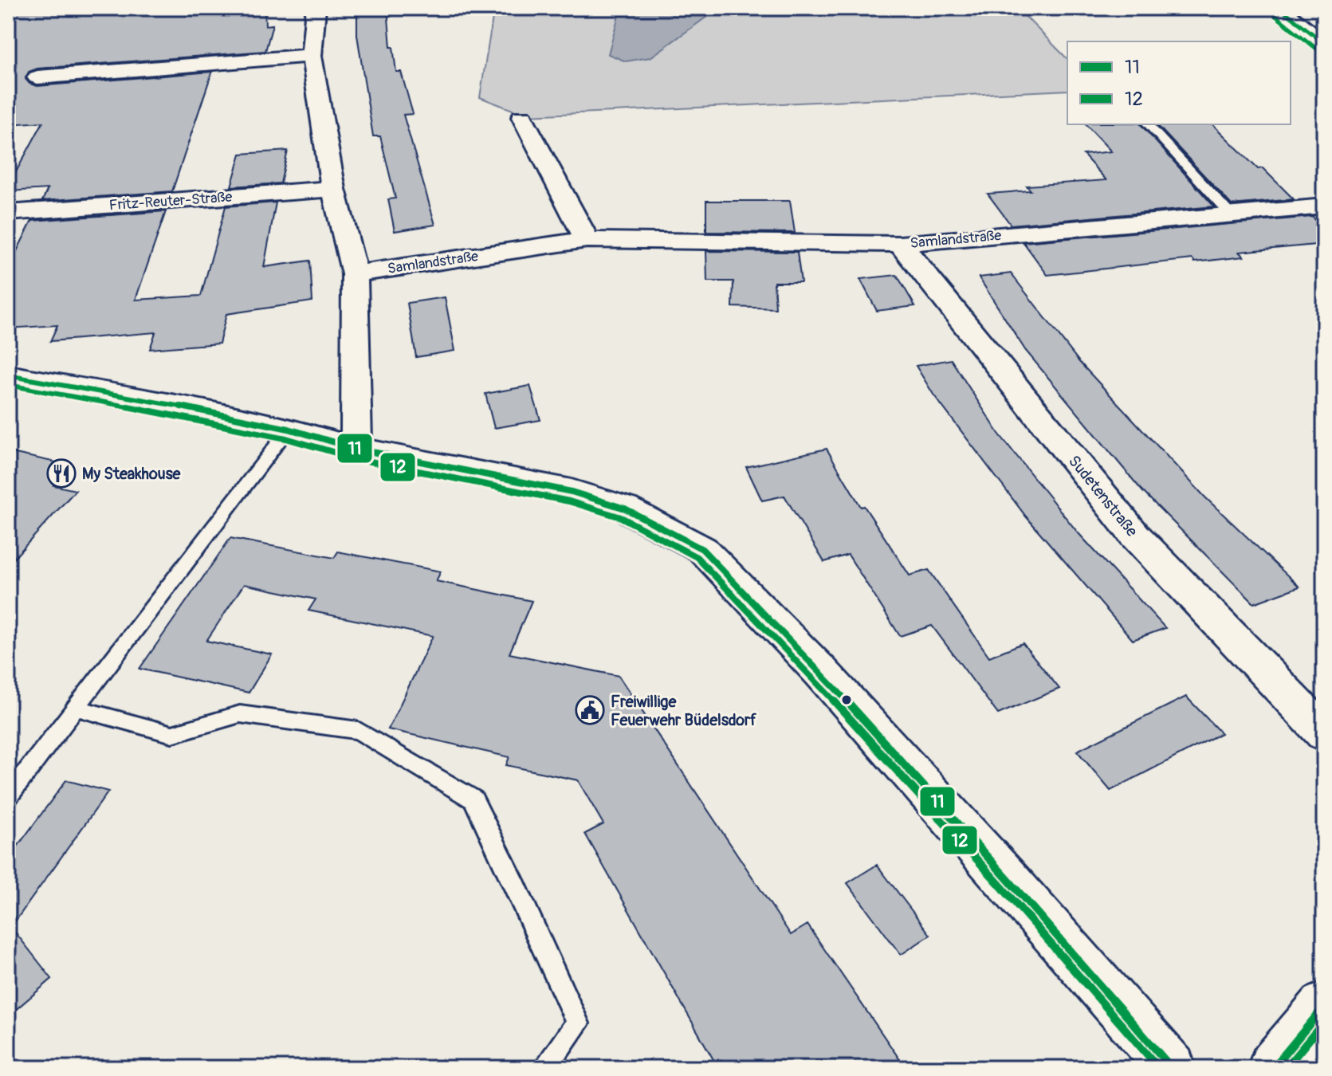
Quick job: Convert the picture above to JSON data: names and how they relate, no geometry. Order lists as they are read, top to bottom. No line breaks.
{"streets":{"street":["Fritz-Reuter-Straße","Samlandstraße","Sudetenstraße"]},"crossings":[["Samlandstraße","Sudetenstraße"]],"places":{"restaurant":["My Steakhouse"],"public building":["Freiwillige Feuerwehr Büdelsdorf"]},"lines":["transit line 11","transit line 12"],"legend":["11","12"]}
